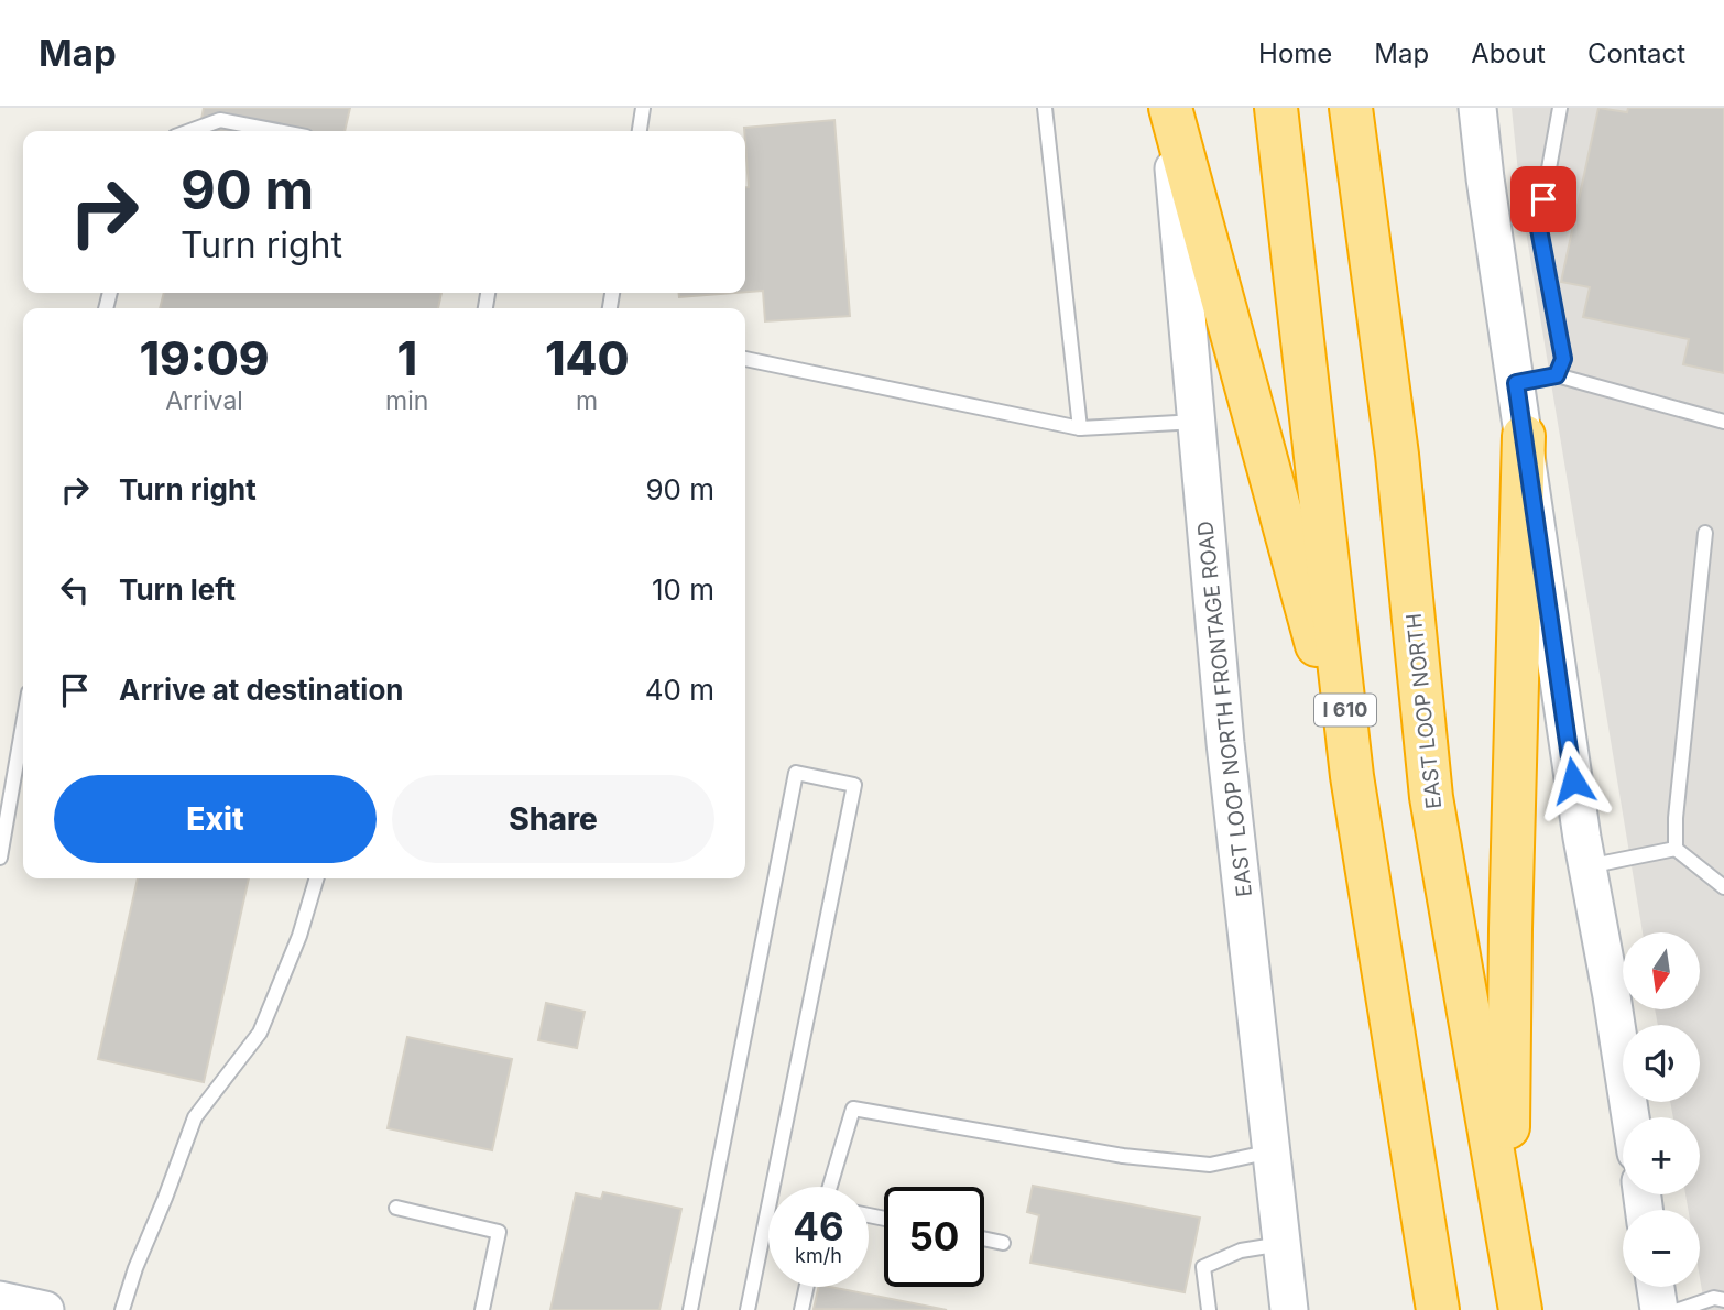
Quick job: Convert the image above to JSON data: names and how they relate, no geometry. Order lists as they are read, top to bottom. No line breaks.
{"streets":{"highway":["I 610","EAST LOOP NORTH"],"main road":["EAST LOOP NORTH FRONTAGE ROAD"]},"north":"bottom","page":{"header":"Map","nav":["Home","Map","About","Contact"],"turn":["90 m","Turn right"],"eta":["19:09","Arrival","1","min","140","m"],"list":[{"name":"Turn right","value":"90 m"},{"name":"Turn left","value":"10 m"},{"name":"Arrive at destination","value":"40 m"}],"buttons":["Exit","Share"],"map_buttons":["+","−"],"speed":"46 km/h","limit":"50"}}
